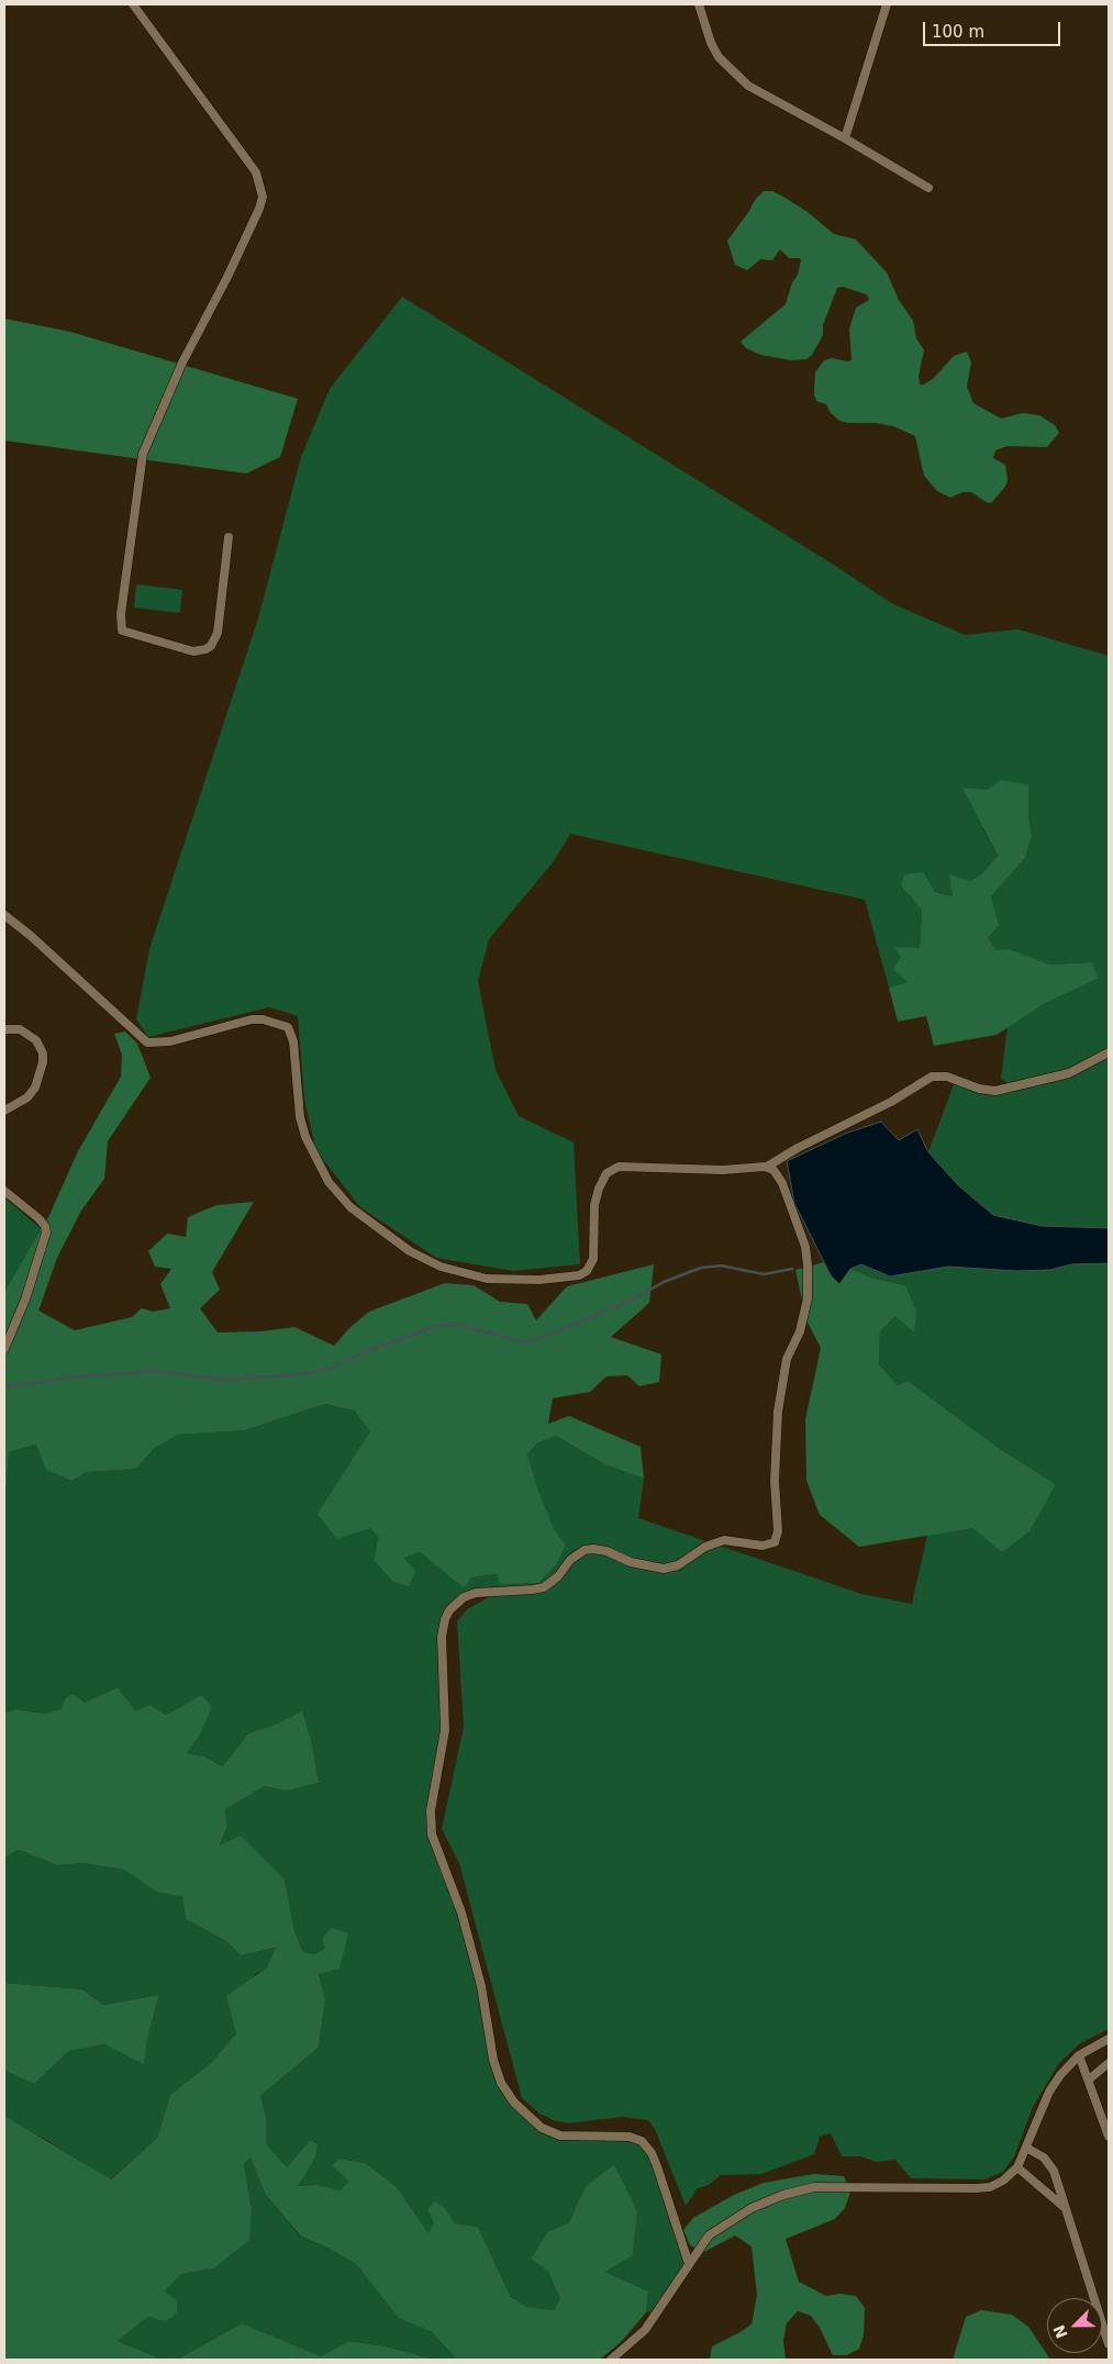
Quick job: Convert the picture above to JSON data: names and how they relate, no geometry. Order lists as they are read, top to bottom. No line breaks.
{"scale_bar":"100 m","north":"bottom left"}
